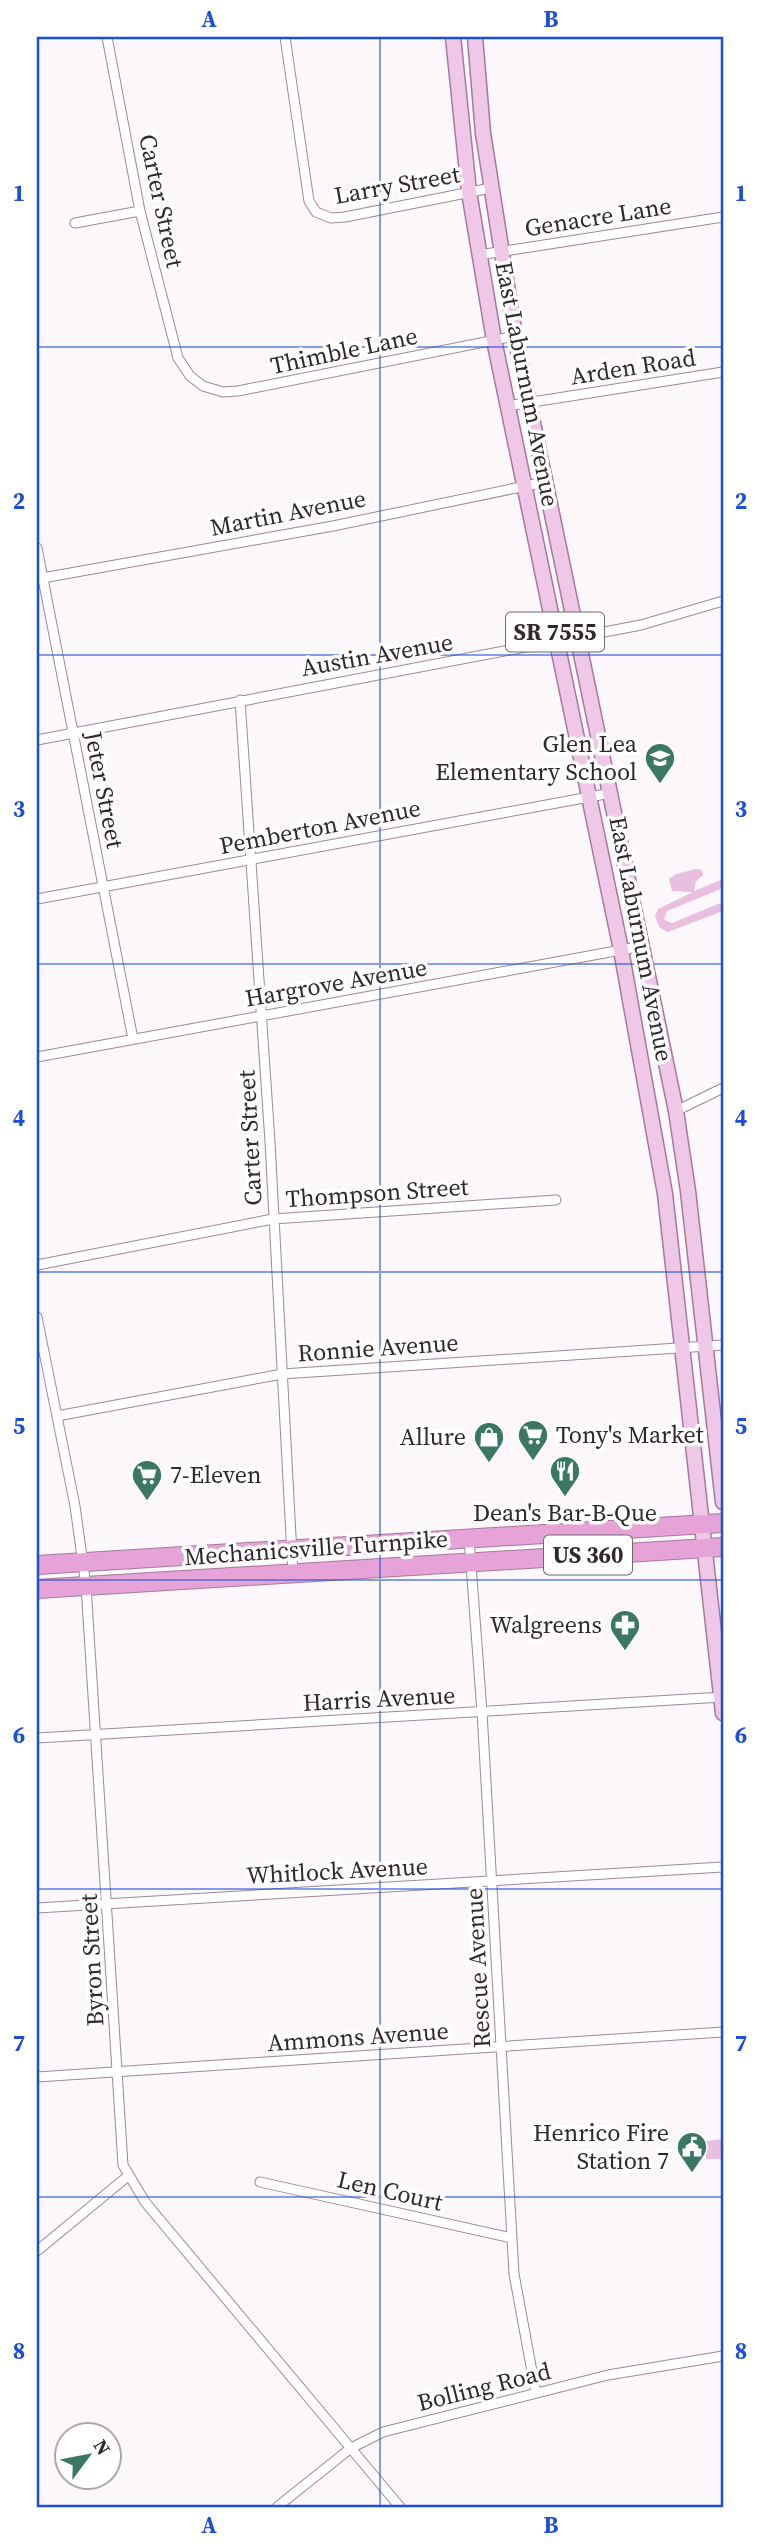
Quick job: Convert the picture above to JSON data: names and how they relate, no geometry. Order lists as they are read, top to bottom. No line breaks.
{"streets":{"highway":["Mechanicsville Turnpike","US 360"],"main road":["East Laburnum Avenue","SR 7555"],"street":["Larry Street","Carter Street","Genacre Lane","Thimble Lane","Arden Road","Martin Avenue","Austin Avenue","Jeter Street","Pemberton Avenue","Hargrove Avenue","Thompson Street","Ronnie Avenue","Harris Avenue","Whitlock Avenue","Byron Street","Rescue Avenue","Ammons Avenue","Len Court","Bolling Road"]},"crossings":[["Larry Street","East Laburnum Avenue"],["Carter Street","Thimble Lane"],["Carter Street","Austin Avenue"],["Carter Street","Pemberton Avenue"],["Carter Street","Hargrove Avenue"],["Carter Street","Thompson Street"],["Carter Street","Ronnie Avenue"],["Carter Street","Mechanicsville Turnpike"],["Genacre Lane","East Laburnum Avenue"],["Thimble Lane","East Laburnum Avenue"],["Arden Road","East Laburnum Avenue"],["East Laburnum Avenue","Martin Avenue"],["East Laburnum Avenue","Austin Avenue"],["East Laburnum Avenue","Pemberton Avenue"],["East Laburnum Avenue","Hargrove Avenue"],["East Laburnum Avenue","Ronnie Avenue"],["East Laburnum Avenue","Mechanicsville Turnpike"],["Martin Avenue","Jeter Street"],["Austin Avenue","Jeter Street"],["Jeter Street","Pemberton Avenue"],["Jeter Street","Hargrove Avenue"],["Ronnie Avenue","Byron Street"],["Mechanicsville Turnpike","Byron Street"],["Mechanicsville Turnpike","Rescue Avenue"],["Harris Avenue","Byron Street"],["Harris Avenue","Rescue Avenue"],["Whitlock Avenue","Byron Street"],["Whitlock Avenue","Rescue Avenue"],["Byron Street","Ammons Avenue"],["Byron Street","Bolling Road"],["Rescue Avenue","Ammons Avenue"],["Rescue Avenue","Len Court"],["Rescue Avenue","Bolling Road"]],"places":{"school or university":["Glen Lea Elementary School"],"supermarket":["Tony's Market","7-Eleven"],"shop":["Allure"],"restaurant":["Dean's Bar-B-Que"],"pharmacy":["Walgreens"],"public building":["Henrico Fire Station 7"]},"north":"top right","grid":{"columns":["A","B"],"rows":["1","2","3","4","5","6","7","8"]}}
